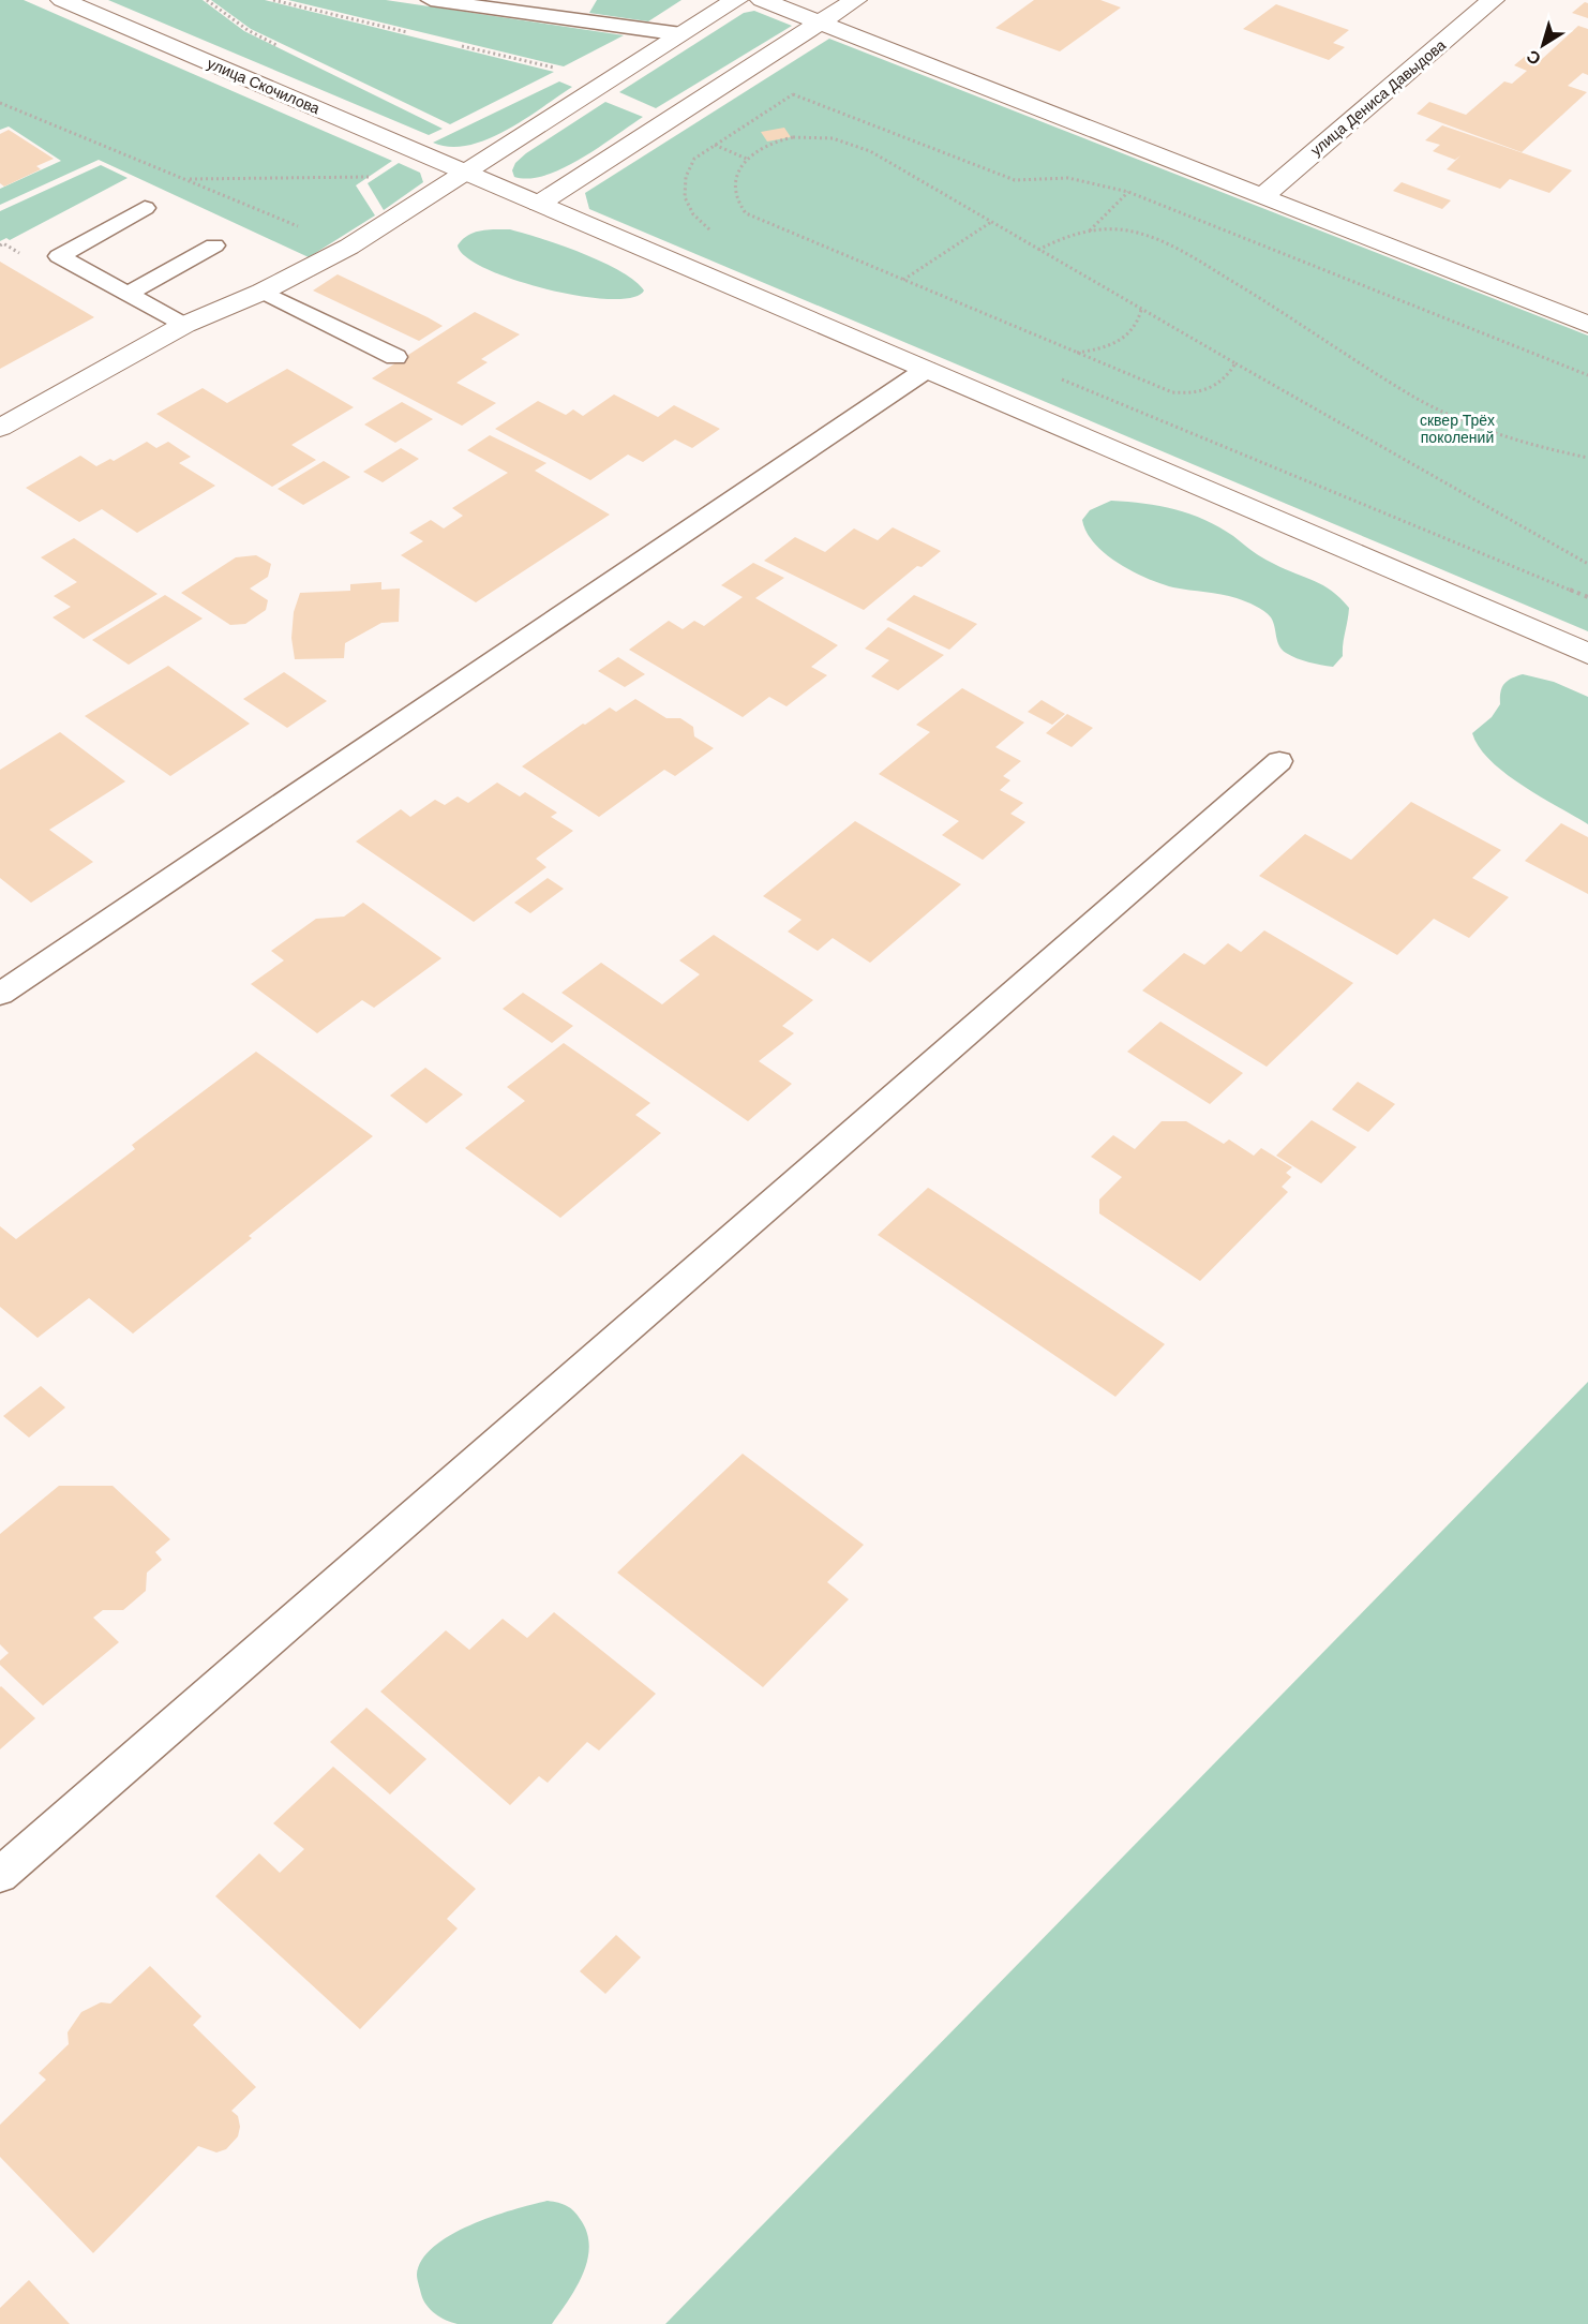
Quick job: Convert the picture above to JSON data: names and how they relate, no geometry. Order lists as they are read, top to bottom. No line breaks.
{"streets":{"street":["улица Скочилова","улица Дениса Давыдова"]},"parks":["сквер Трёх поколений"],"north":"bottom left"}
